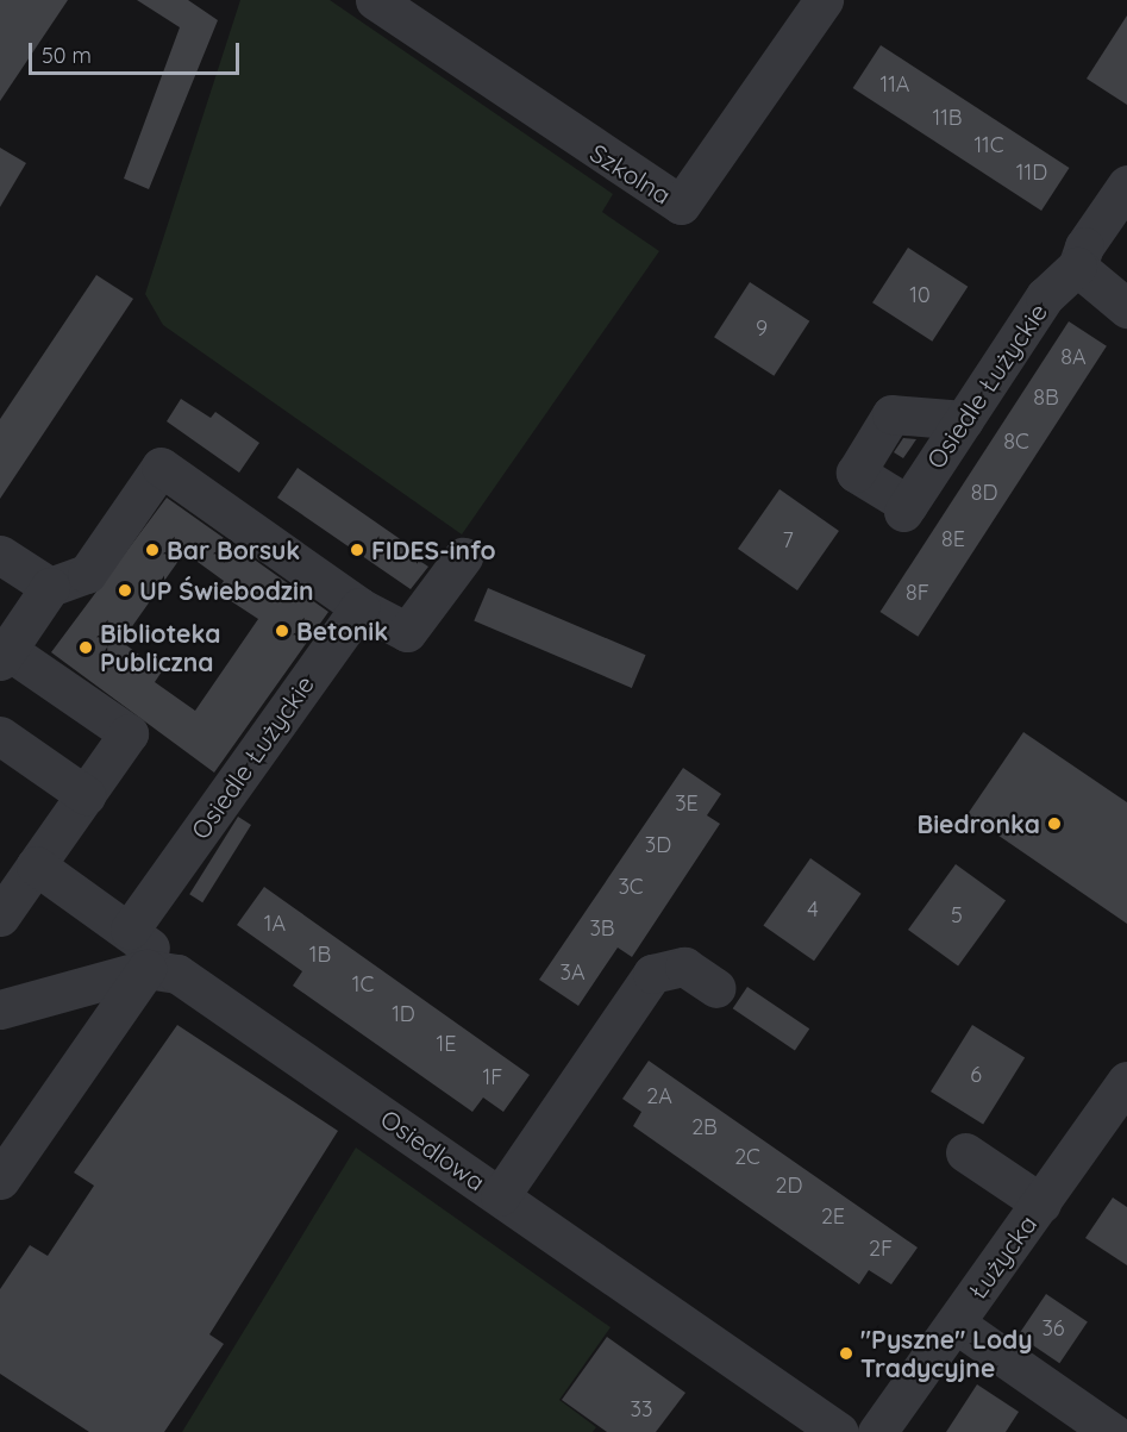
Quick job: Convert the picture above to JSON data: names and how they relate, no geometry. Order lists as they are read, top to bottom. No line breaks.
{"streets":{"street":["Szkolna","Osiedle Łużyckie","Osiedlowa","Łużycka"]},"crossings":[["Osiedle Łużyckie","Osiedlowa"]],"places":["Bar Borsuk","FIDES-info","UP Świebodzin","Betonik","Biblioteka Publiczna","Biedronka","\"Pyszne\" Lody Tradycyjne"],"house_numbers":["11A","11B","11C","11D","10","9","8A","8B","8C","8D","8E","7","8F","3E","3D","3C","4","5","1A","3B","1B","3A","1C","1D","1E","6","1F","2A","2B","2C","2D","2E","2F","36","33"],"scale_bar":"50 m"}
